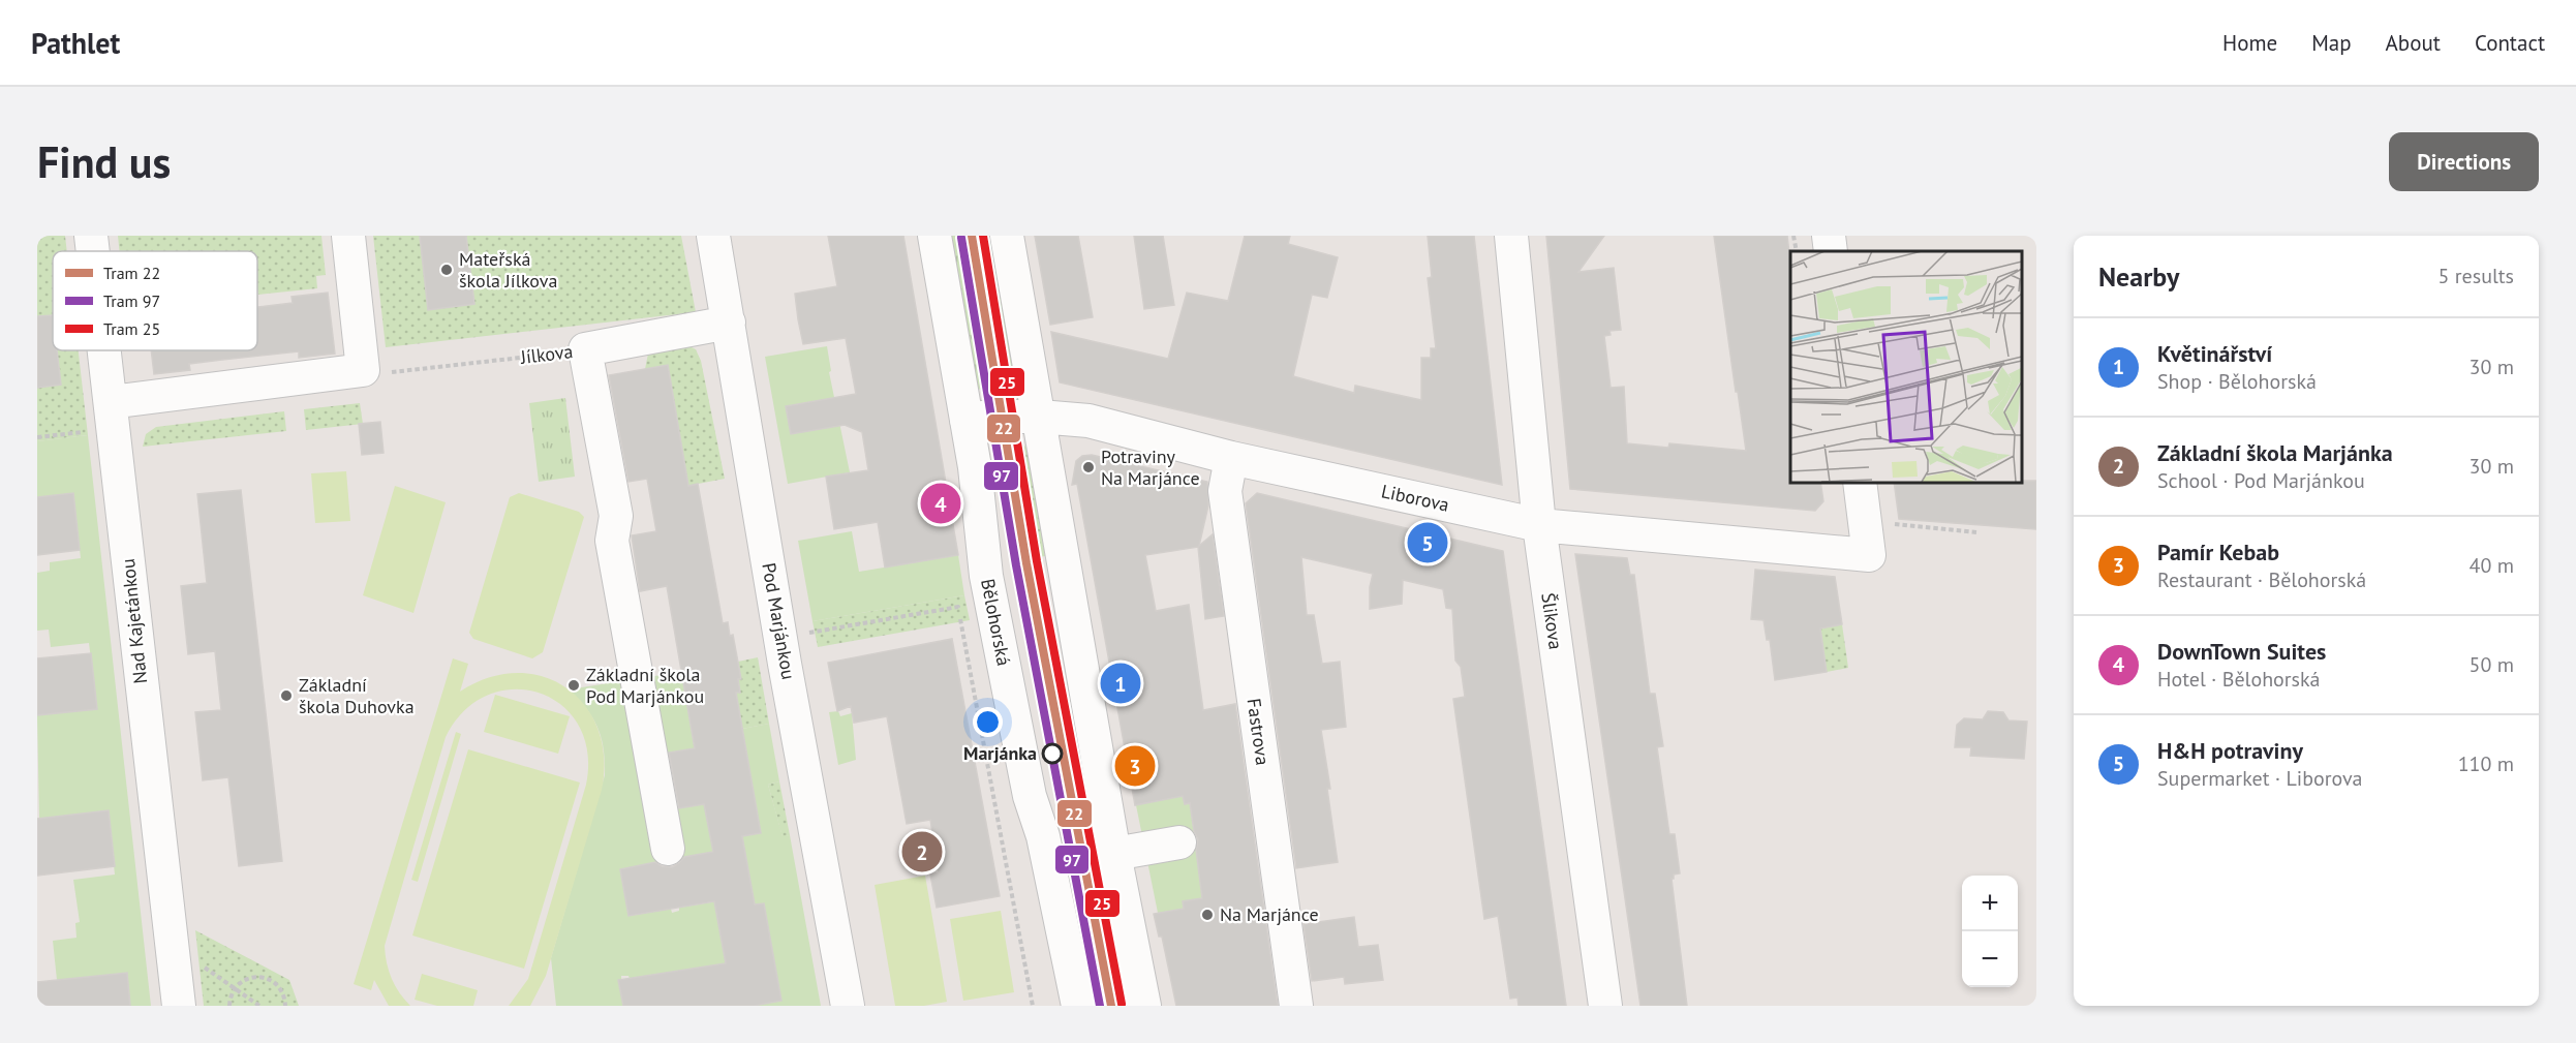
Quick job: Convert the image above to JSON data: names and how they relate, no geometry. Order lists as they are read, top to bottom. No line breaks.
{"streets":{"street":["Jílkova","Liborova","Nad Kajetánkou","Pod Marjánkou","Šlikova","Bělohorská","Fastrova"]},"crossings":[["Jílkova","Pod Marjánkou"],["Liborova","Šlikova"],["Liborova","Bělohorská"],["Liborova","Fastrova"]],"places":["Mateřská škola Jílkova","Potraviny Na Marjánce","Základní škola Pod Marjánkou","Základní škola Duhovka","Marjánka","Na Marjánce"],"lines":["tram line 22","tram line 25","tram line 97"],"legend":["Tram 22","Tram 97","Tram 25"],"page":{"header":"Pathlet","nav":["Home","Map","About","Contact"],"buttons":"Directions","title":"Find us","heading":["Nearby","5 results"],"list":[{"mark":"1","name":"Květinářství","note":"Shop · Bělohorská","value":"30 m"},{"mark":"2","name":"Základní škola Marjánka","note":"School · Pod Marjánkou","value":"30 m"},{"mark":"3","name":"Pamír Kebab","note":"Restaurant · Bělohorská","value":"40 m"},{"mark":"4","name":"DownTown Suites","note":"Hotel · Bělohorská","value":"50 m"},{"mark":"5","name":"H&H potraviny","note":"Supermarket · Liborova","value":"110 m"}],"pins":["4","5","1","3","2"],"map_buttons":["+","−"]}}
